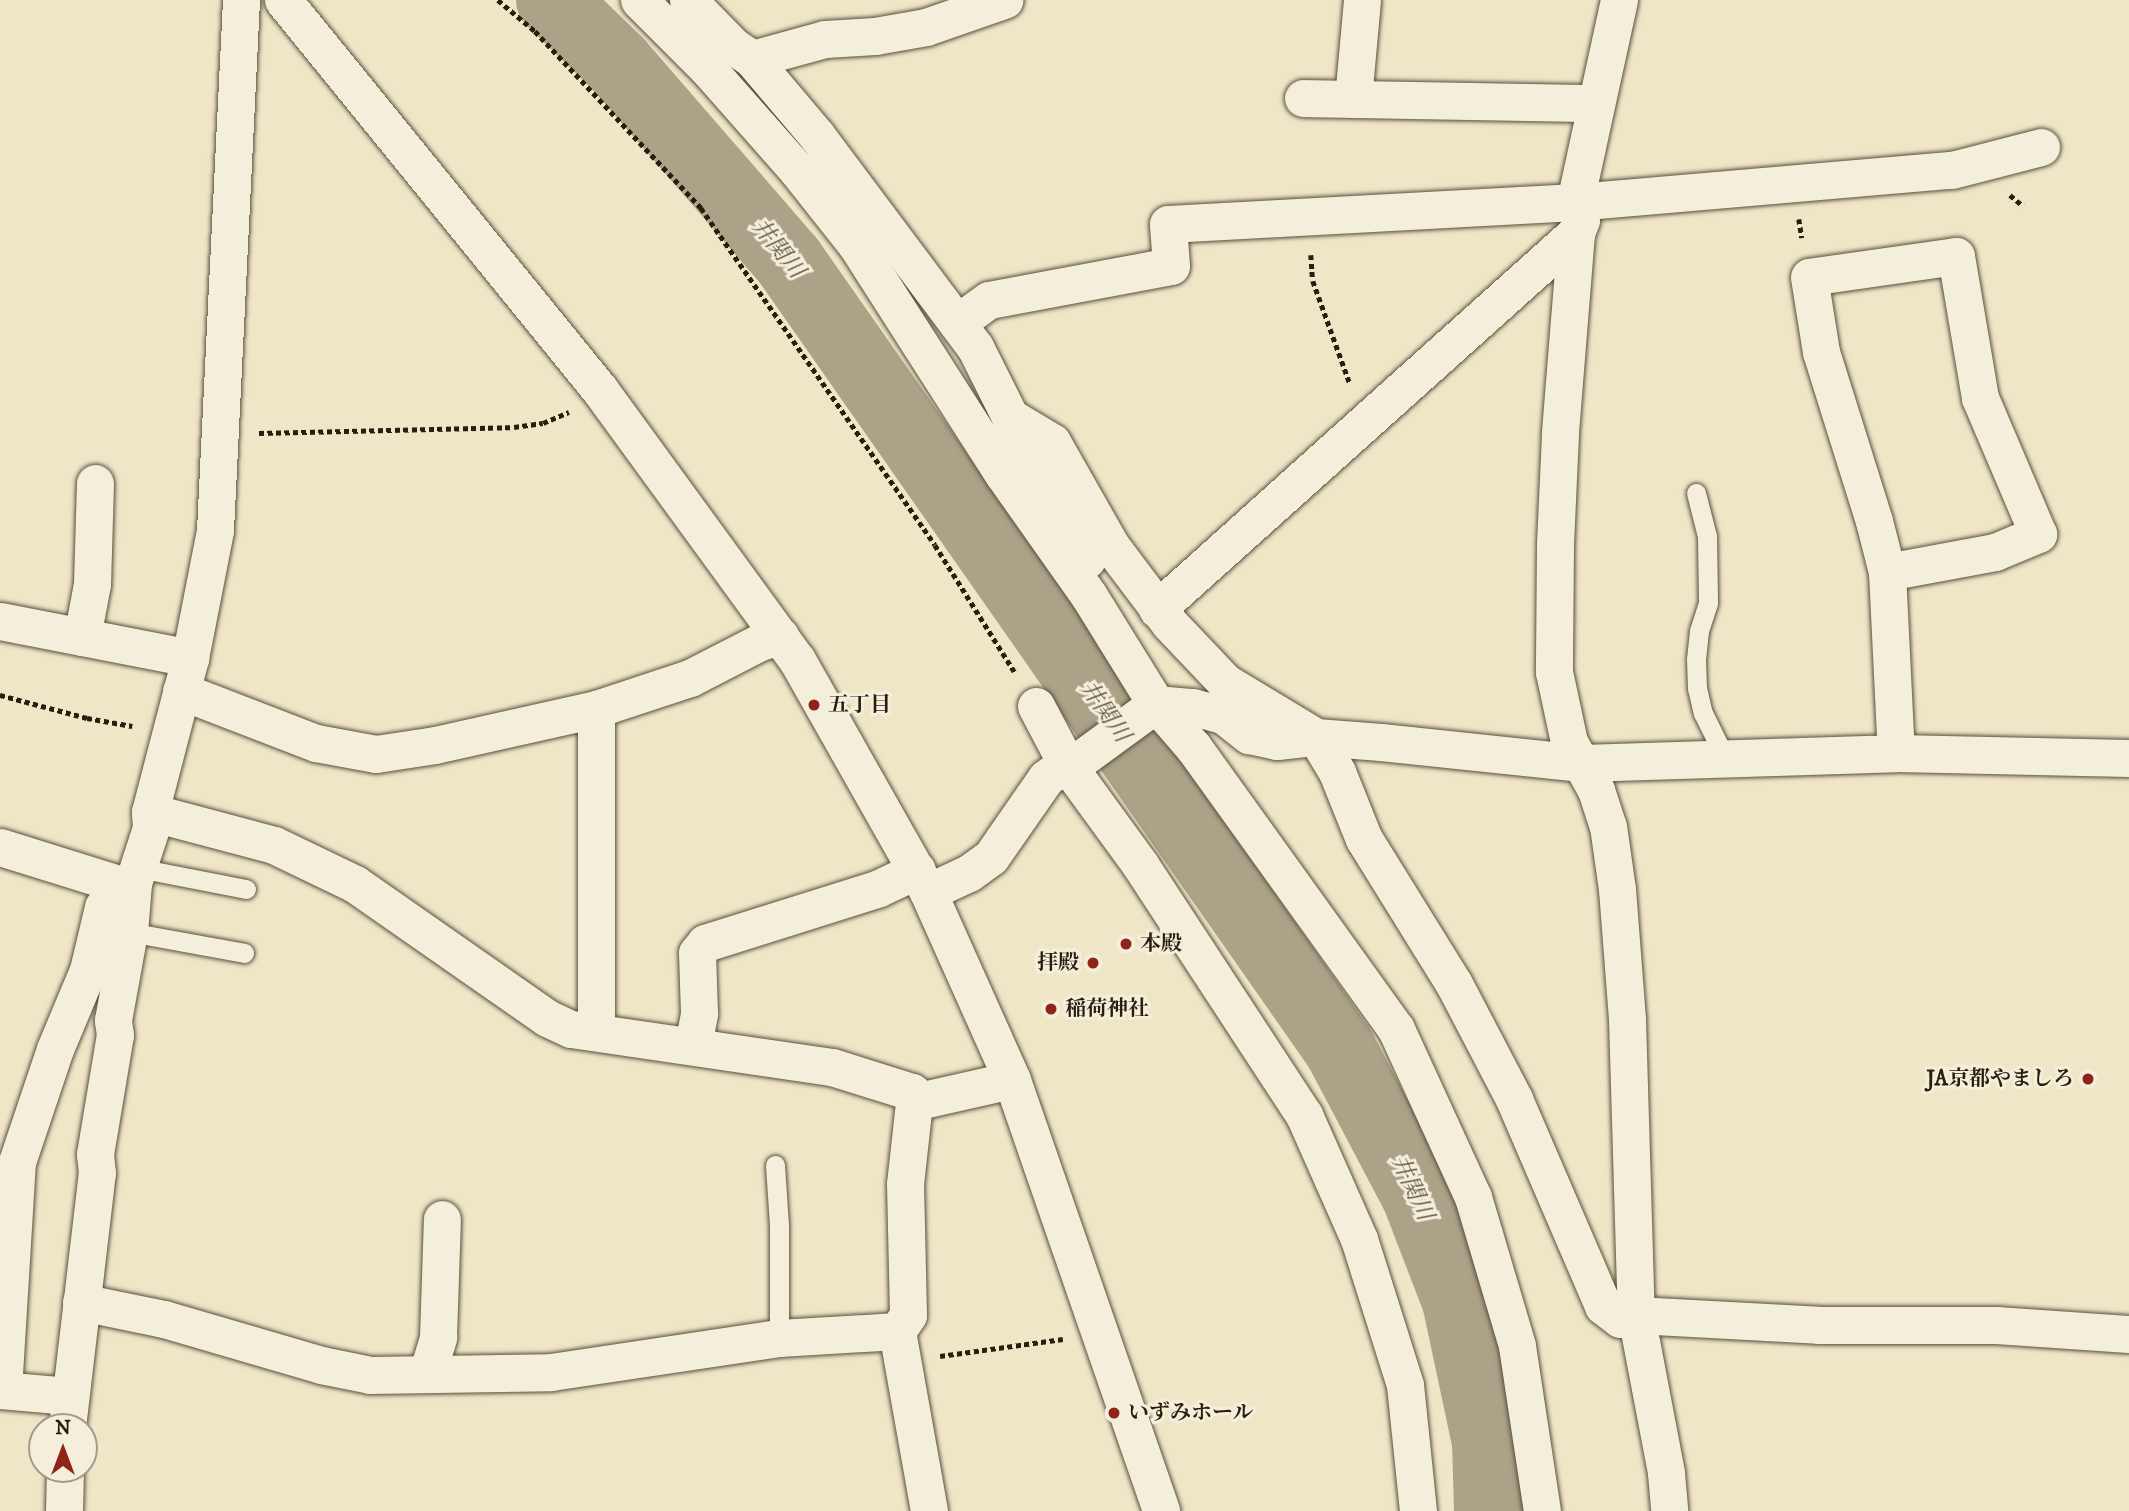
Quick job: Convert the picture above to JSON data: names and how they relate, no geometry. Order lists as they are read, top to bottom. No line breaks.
{"water":["井関川"],"places":["五丁目","本殿","拝殿","稲荷神社","JA京都やましろ","いずみホール"],"north":"top"}
